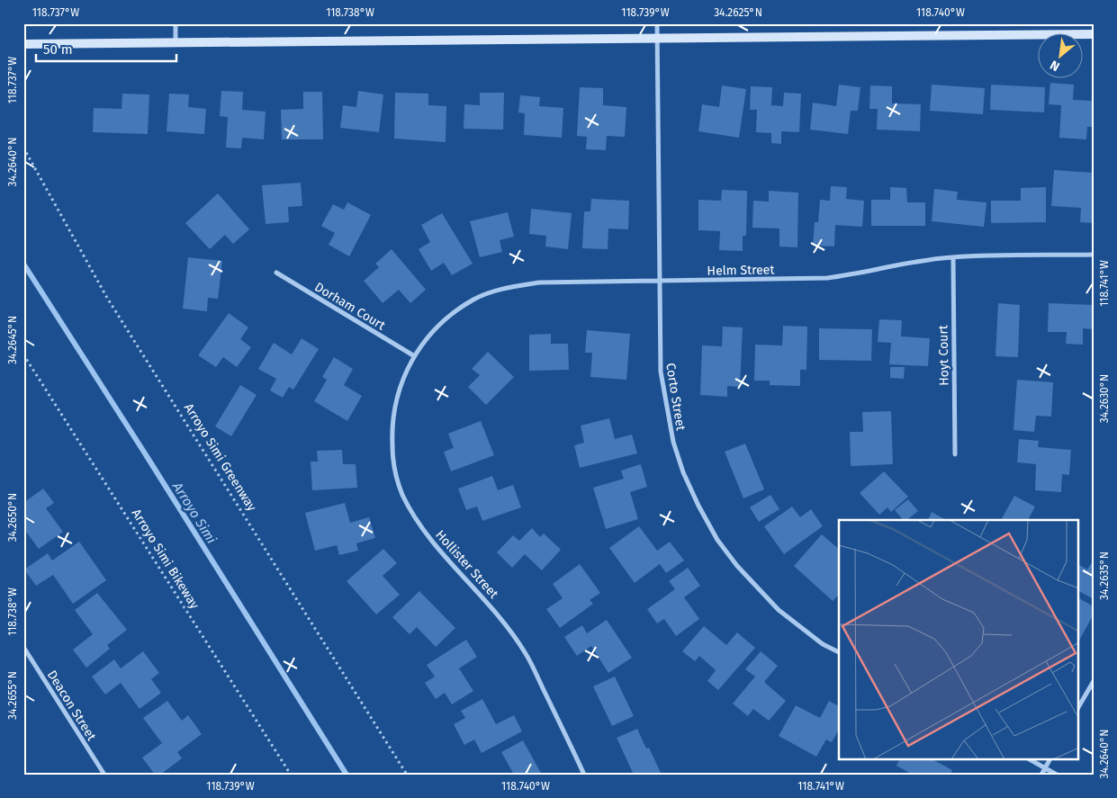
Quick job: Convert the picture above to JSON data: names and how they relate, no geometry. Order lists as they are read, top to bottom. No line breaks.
{"streets":{"street":["Helm Street","Dorham Court","Hoyt Court","Corto Street","Hollister Street","Deacon Street"],"path":["Arroyo Simi Greenway","Arroyo Simi Bikeway"]},"crossings":[["Helm Street","Dorham Court"],["Helm Street","Hoyt Court"],["Helm Street","Corto Street"],["Helm Street","Hollister Street"],["Dorham Court","Hollister Street"]],"water":["Arroyo Simi"],"scale_bar":"50 m","north":"bottom left","coordinates":["118.737°W","118.738°W","118.739°W","34.2625°N","118.740°W","34.2640°N","118.741°W","34.2645°N","34.2630°N","34.2650°N","34.2635°N","34.2655°N"]}
